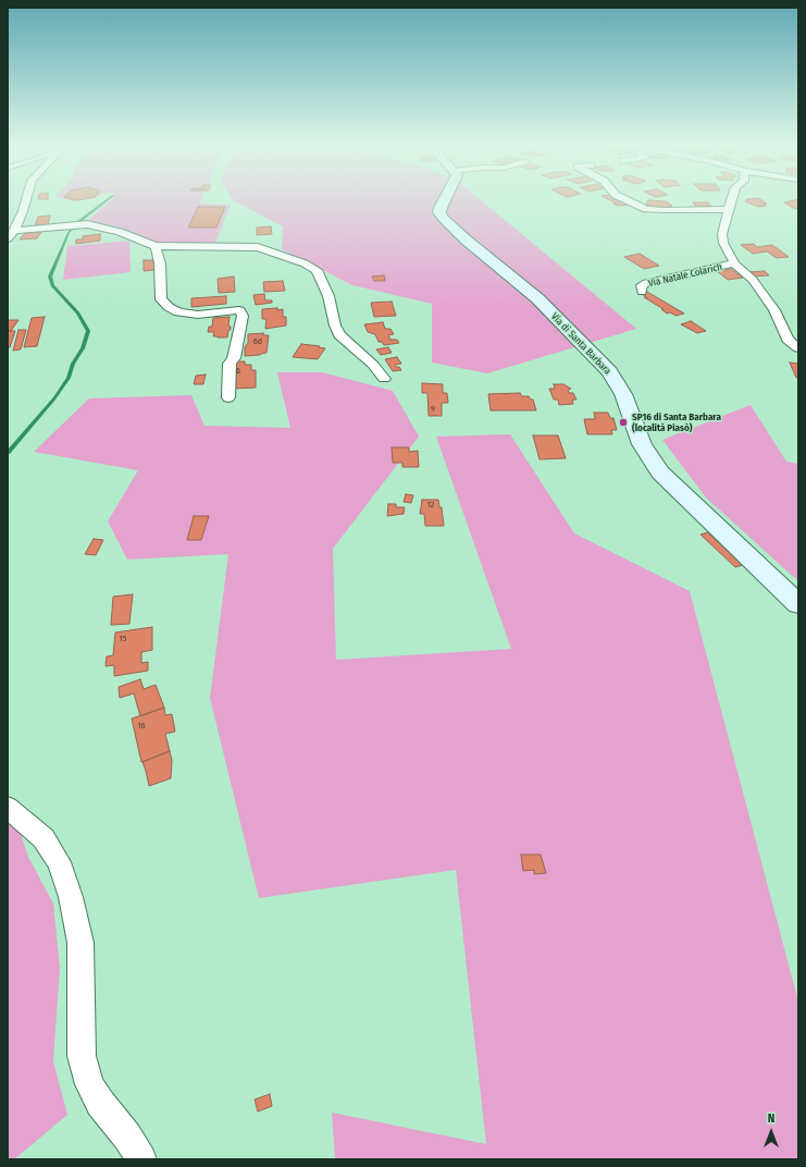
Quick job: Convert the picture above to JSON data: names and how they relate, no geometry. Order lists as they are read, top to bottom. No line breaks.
{"streets":{"street":["Via Natale Colarich","Via di Santa Barbara"]},"places":["SP16 di Santa Barbara (località Piasò)"],"house_numbers":["6d","6","9","12","15","16"],"north":"top"}
